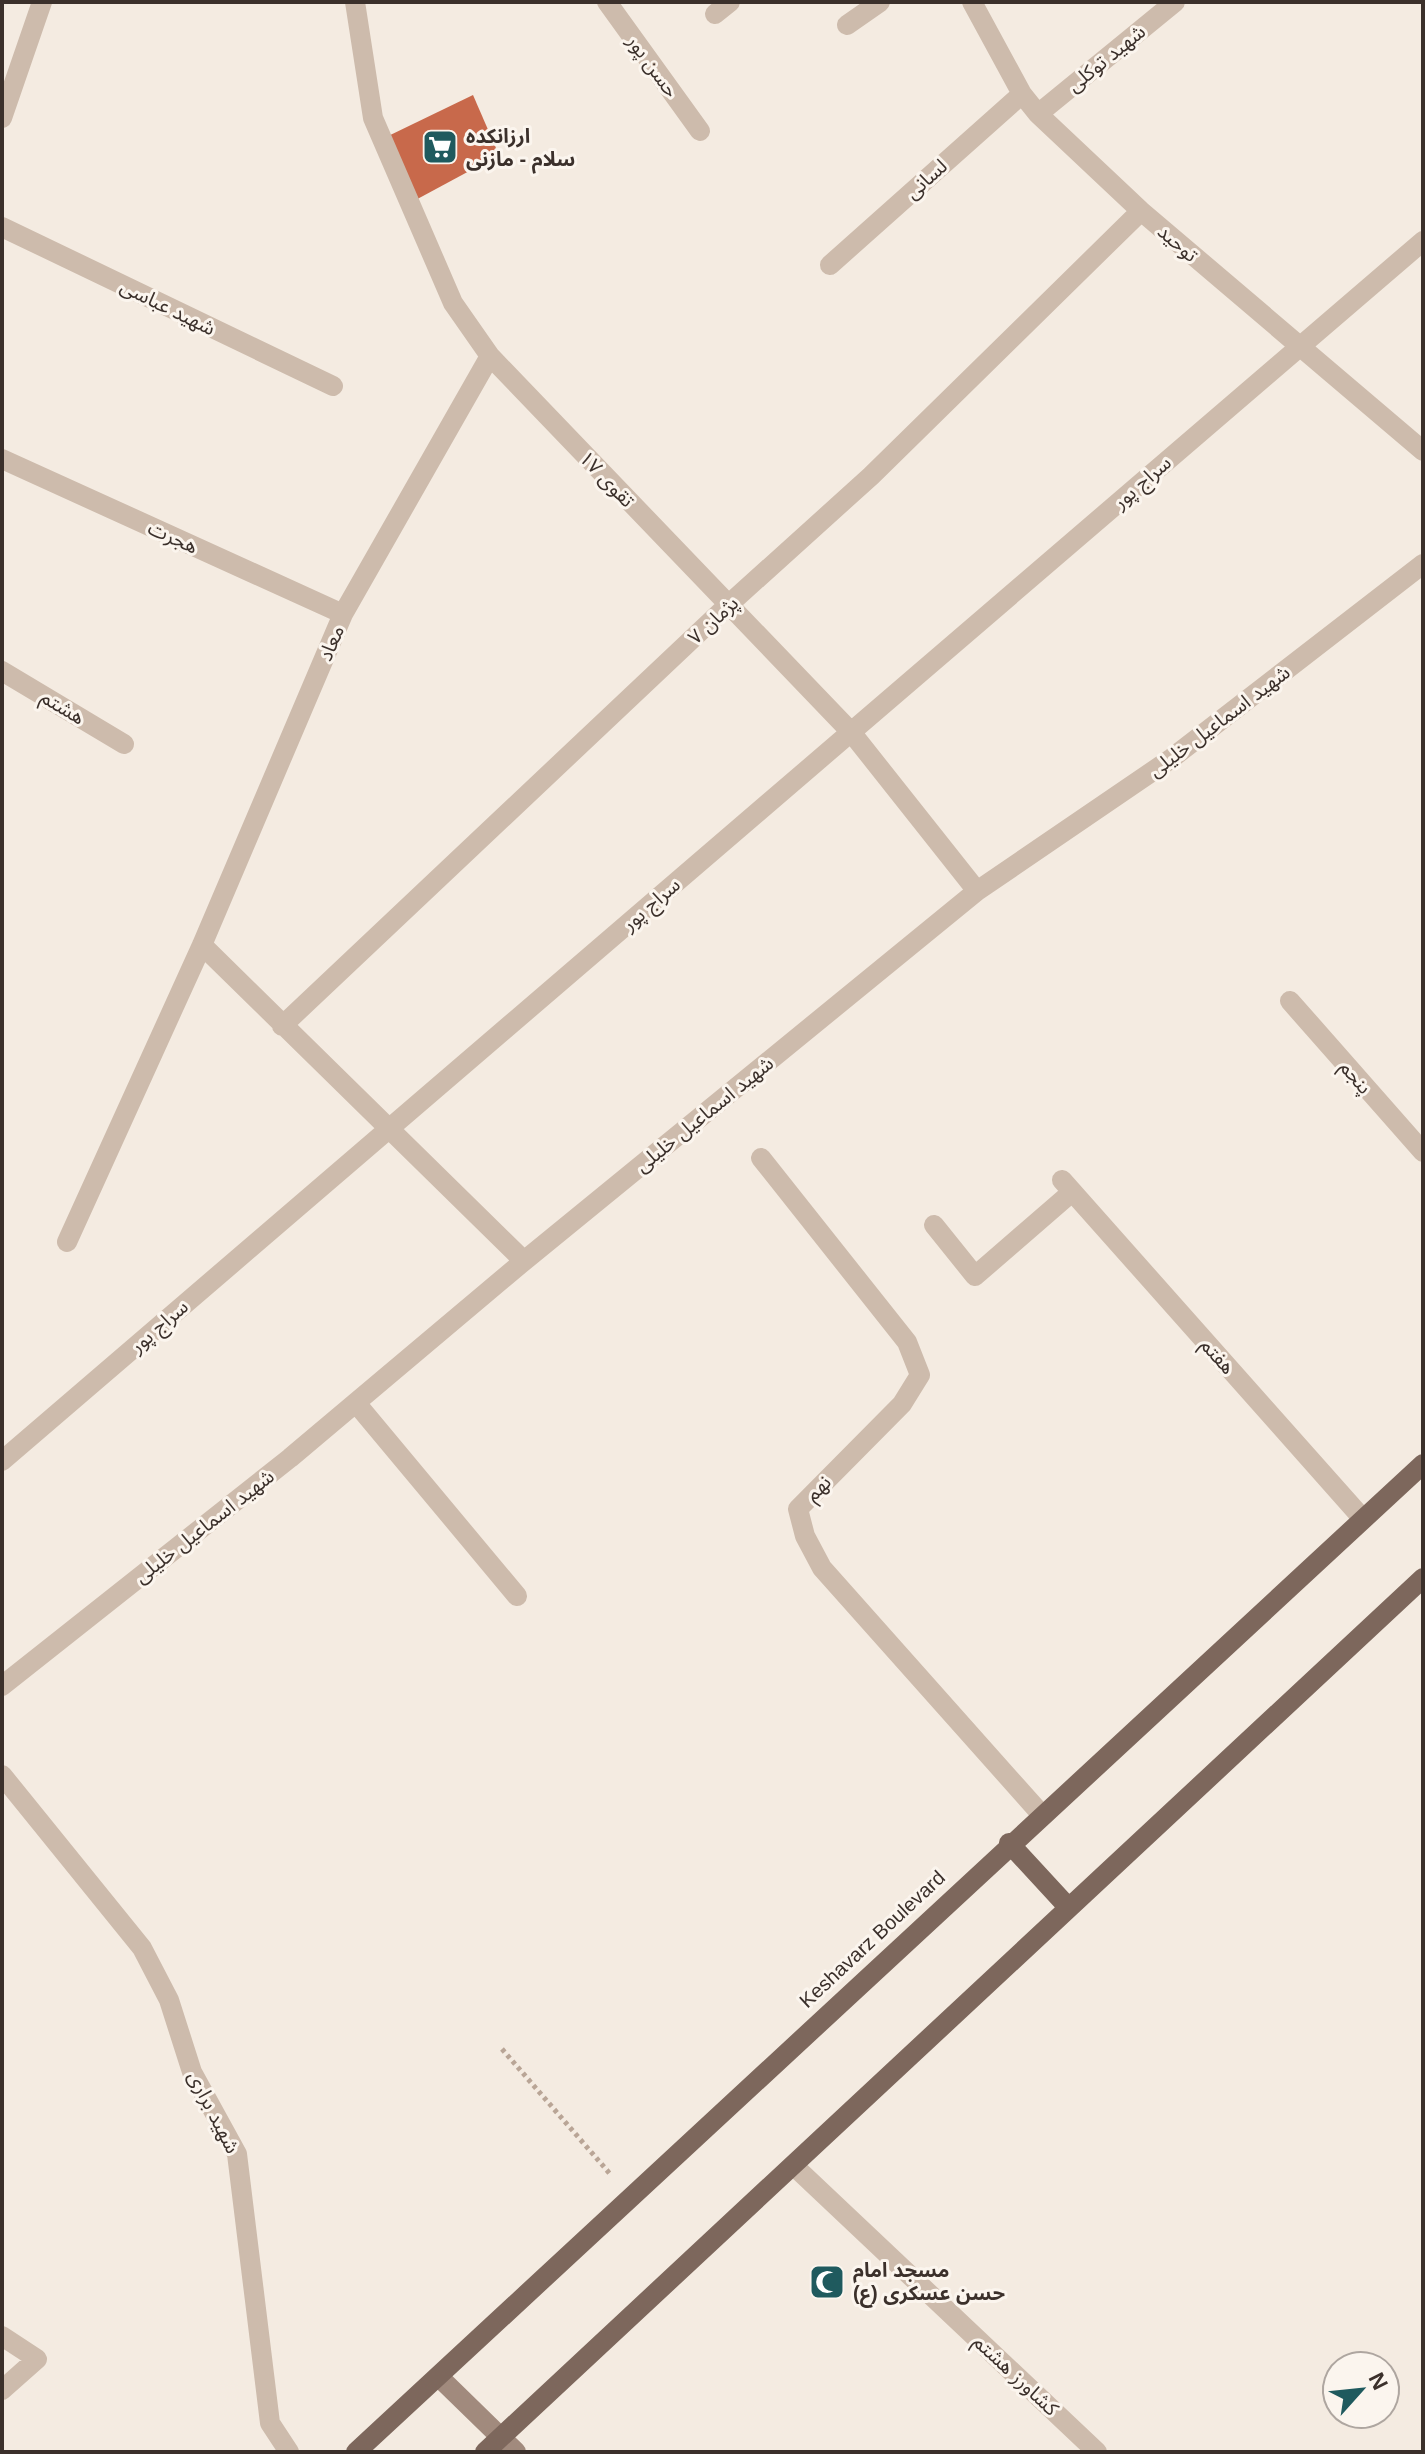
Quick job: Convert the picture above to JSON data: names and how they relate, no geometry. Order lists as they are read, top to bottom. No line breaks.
{"streets":{"main road":["Keshavarz Boulevard"],"street":["شهید توکلی","حسن پور","لسانی","توحید","شهید عباسی","تقوی ۱۷","سراج پور","هجرت","پژمان ۷","معاد","هشتم","شهید اسماعیل خلیلی","پنجم","هفتم","نهم","شهید براری","کشاورز هشتم"]},"crossings":[["شهید توکلی","توحید"],["لسانی","توحید"],["توحید","سراج پور"],["توحید","پژمان ۷"],["تقوی ۱۷","سراج پور"],["تقوی ۱۷","پژمان ۷"],["تقوی ۱۷","معاد"],["تقوی ۱۷","شهید اسماعیل خلیلی"],["هجرت","معاد"],["هفتم","Keshavarz Boulevard"],["نهم","Keshavarz Boulevard"]],"places":{"supermarket":["ارزانکده سلام - مازنی"],"mosque":["مسجد امام حسن عسکری (ع)"]},"north":"top right"}
